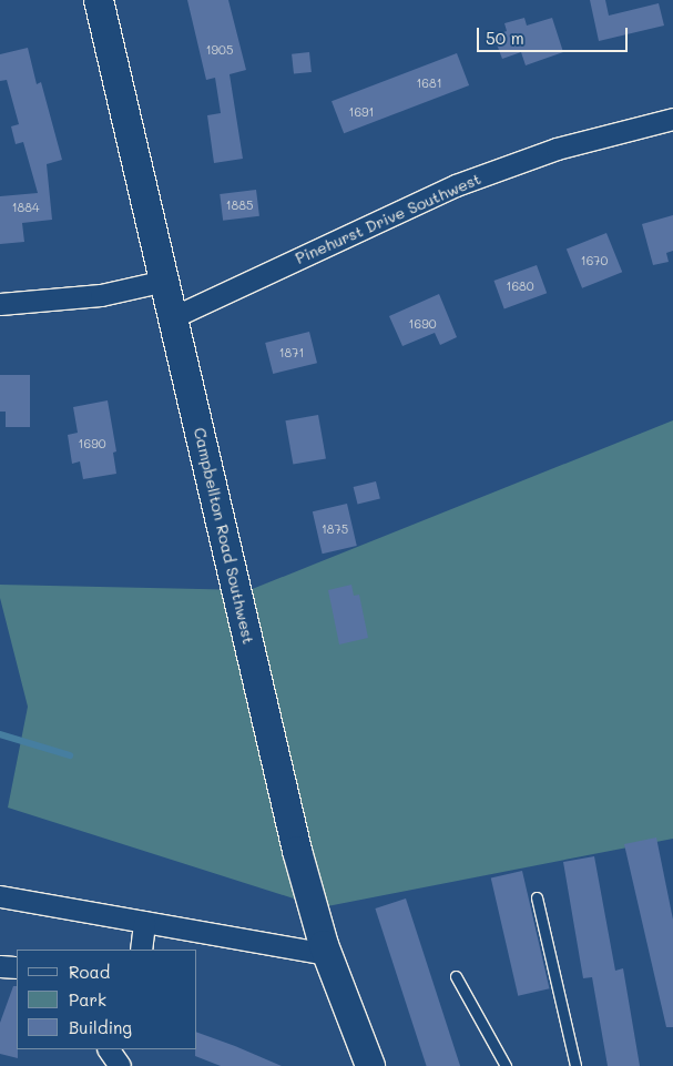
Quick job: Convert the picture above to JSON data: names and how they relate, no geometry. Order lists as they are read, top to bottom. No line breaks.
{"streets":{"main road":["Campbellton Road Southwest"],"street":["Pinehurst Drive Southwest"]},"crossings":[["Pinehurst Drive Southwest","Campbellton Road Southwest"]],"house_numbers":["1905","1681","1691","1885","1884","1670","1680","1690","1871","1690","1875"],"legend":["Road","Park","Building"],"scale_bar":"50 m"}
